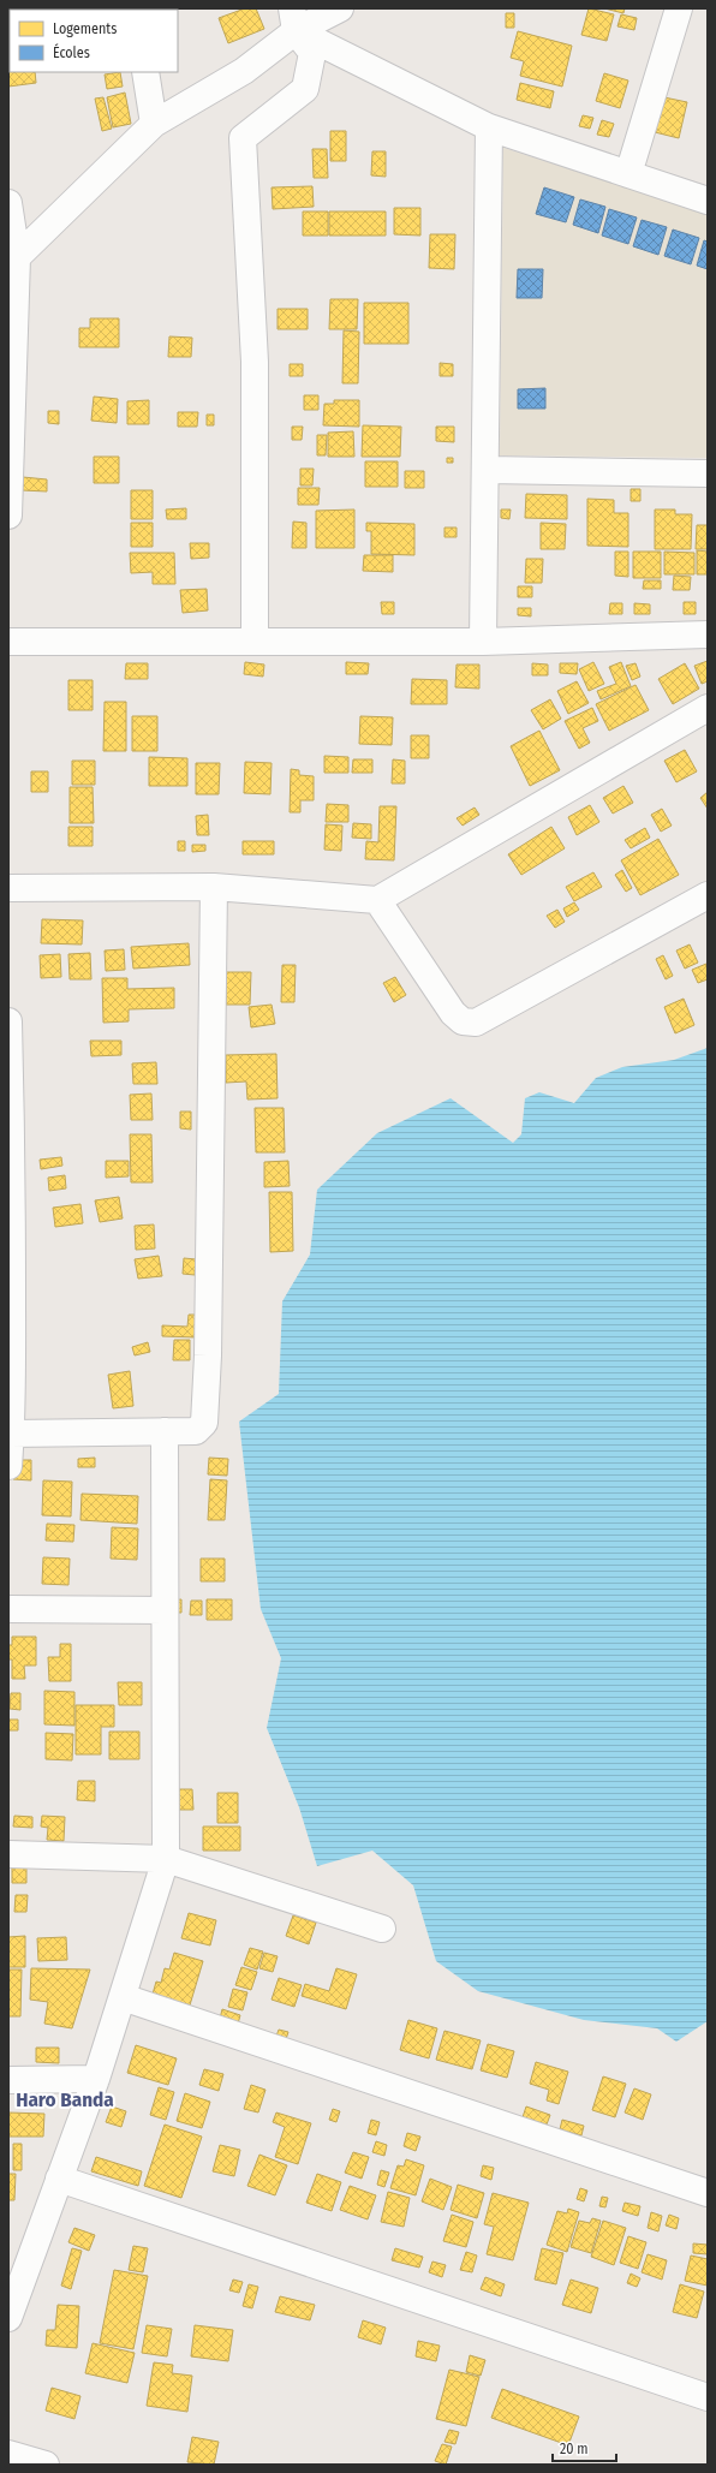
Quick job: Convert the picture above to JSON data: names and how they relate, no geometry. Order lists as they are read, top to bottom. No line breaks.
{"districts":["Haro Banda"],"legend":["Logements","Écoles"],"scale_bar":"20 m"}
